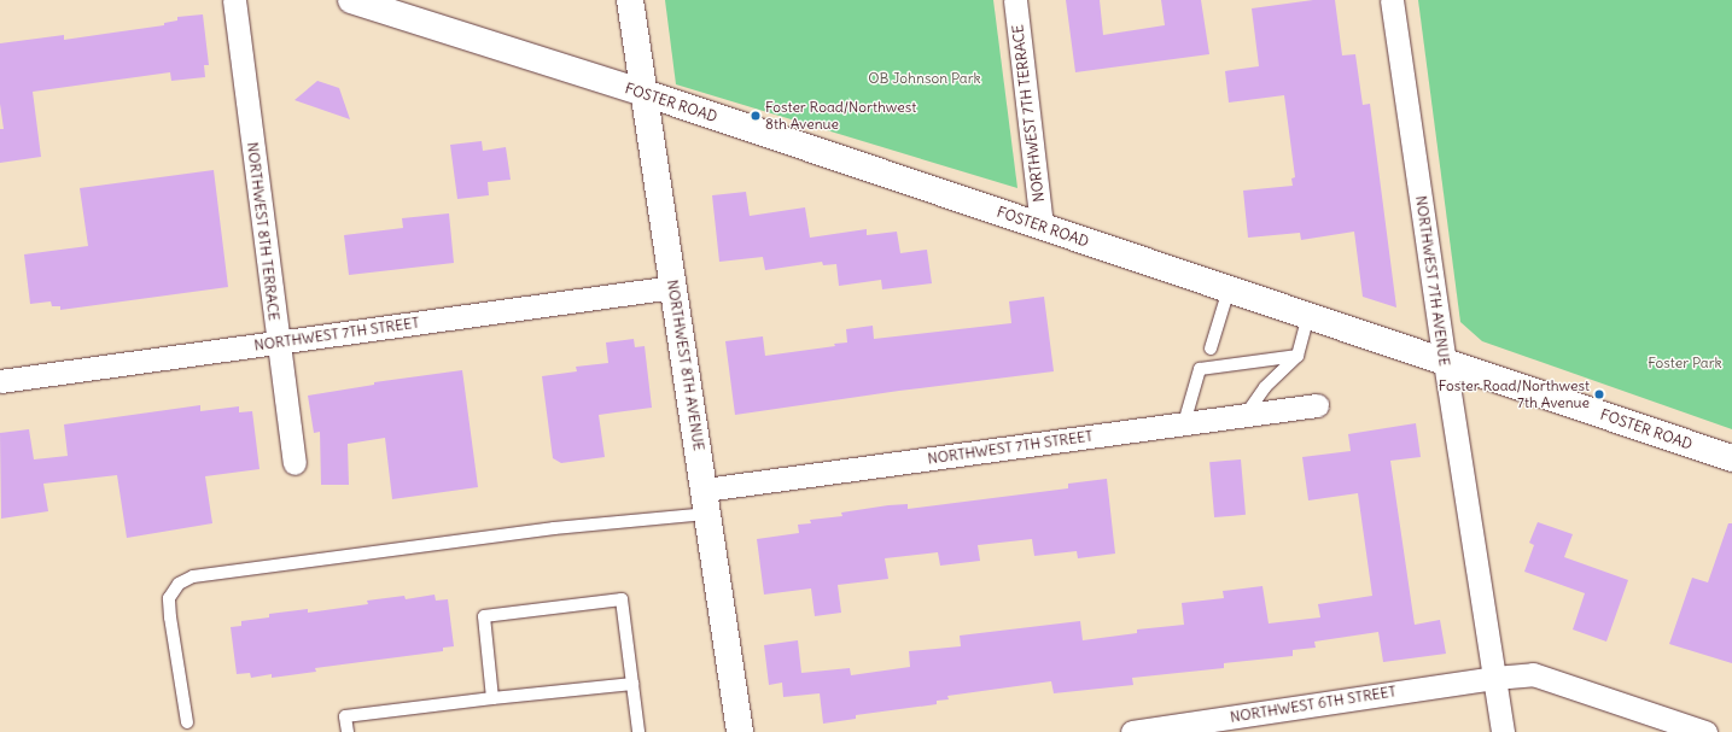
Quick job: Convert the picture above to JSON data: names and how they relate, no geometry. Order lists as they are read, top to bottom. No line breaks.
{"streets":{"street":["FOSTER ROAD","NORTHWEST 7TH TERRACE","NORTHWEST 8TH TERRACE","NORTHWEST 7TH AVENUE","NORTHWEST 7TH STREET","NORTHWEST 8TH AVENUE","NORTHWEST 6TH STREET"]},"crossings":[["FOSTER ROAD","NORTHWEST 7TH TERRACE"],["FOSTER ROAD","NORTHWEST 7TH AVENUE"],["FOSTER ROAD","NORTHWEST 8TH AVENUE"],["NORTHWEST 8TH TERRACE","NORTHWEST 7TH STREET"],["NORTHWEST 7TH AVENUE","NORTHWEST 6TH STREET"],["NORTHWEST 7TH STREET","NORTHWEST 8TH AVENUE"]],"parks":["OB Johnson Park","Foster Park"],"places":["Foster Road/Northwest 8th Avenue","Foster Road/Northwest 7th Avenue"]}
